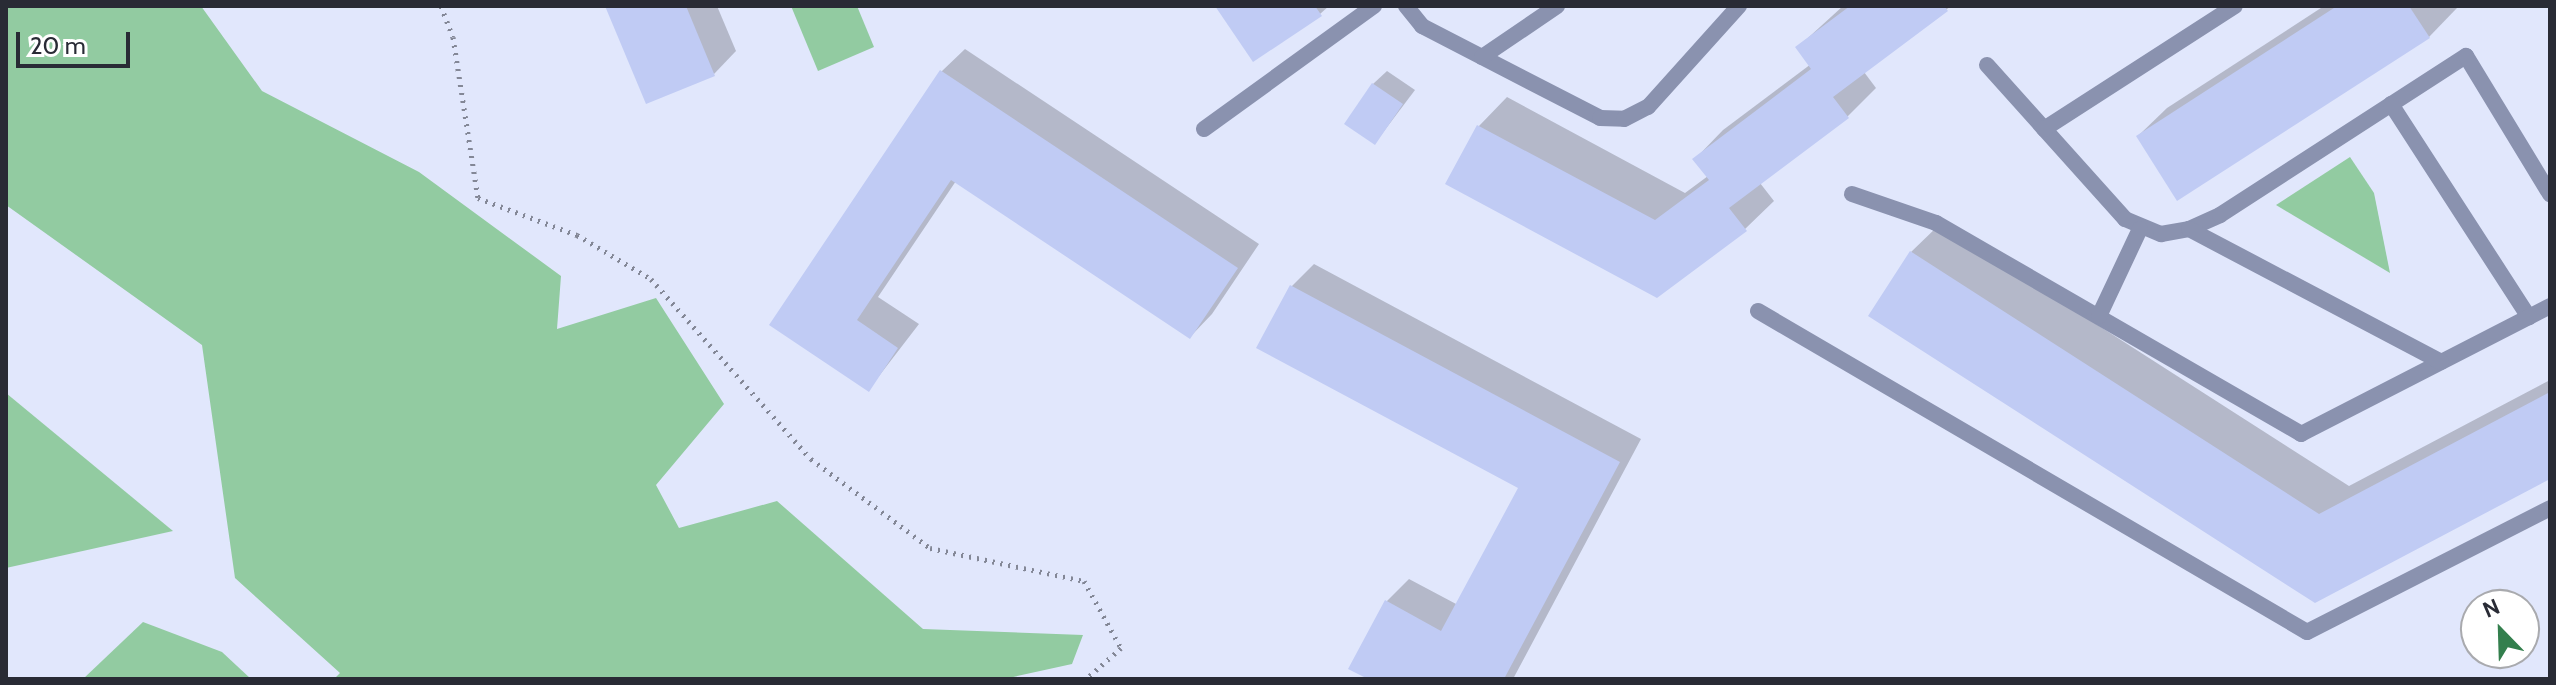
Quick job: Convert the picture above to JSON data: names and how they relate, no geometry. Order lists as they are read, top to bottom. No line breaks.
{"scale_bar":"20 m","north":"top left"}
